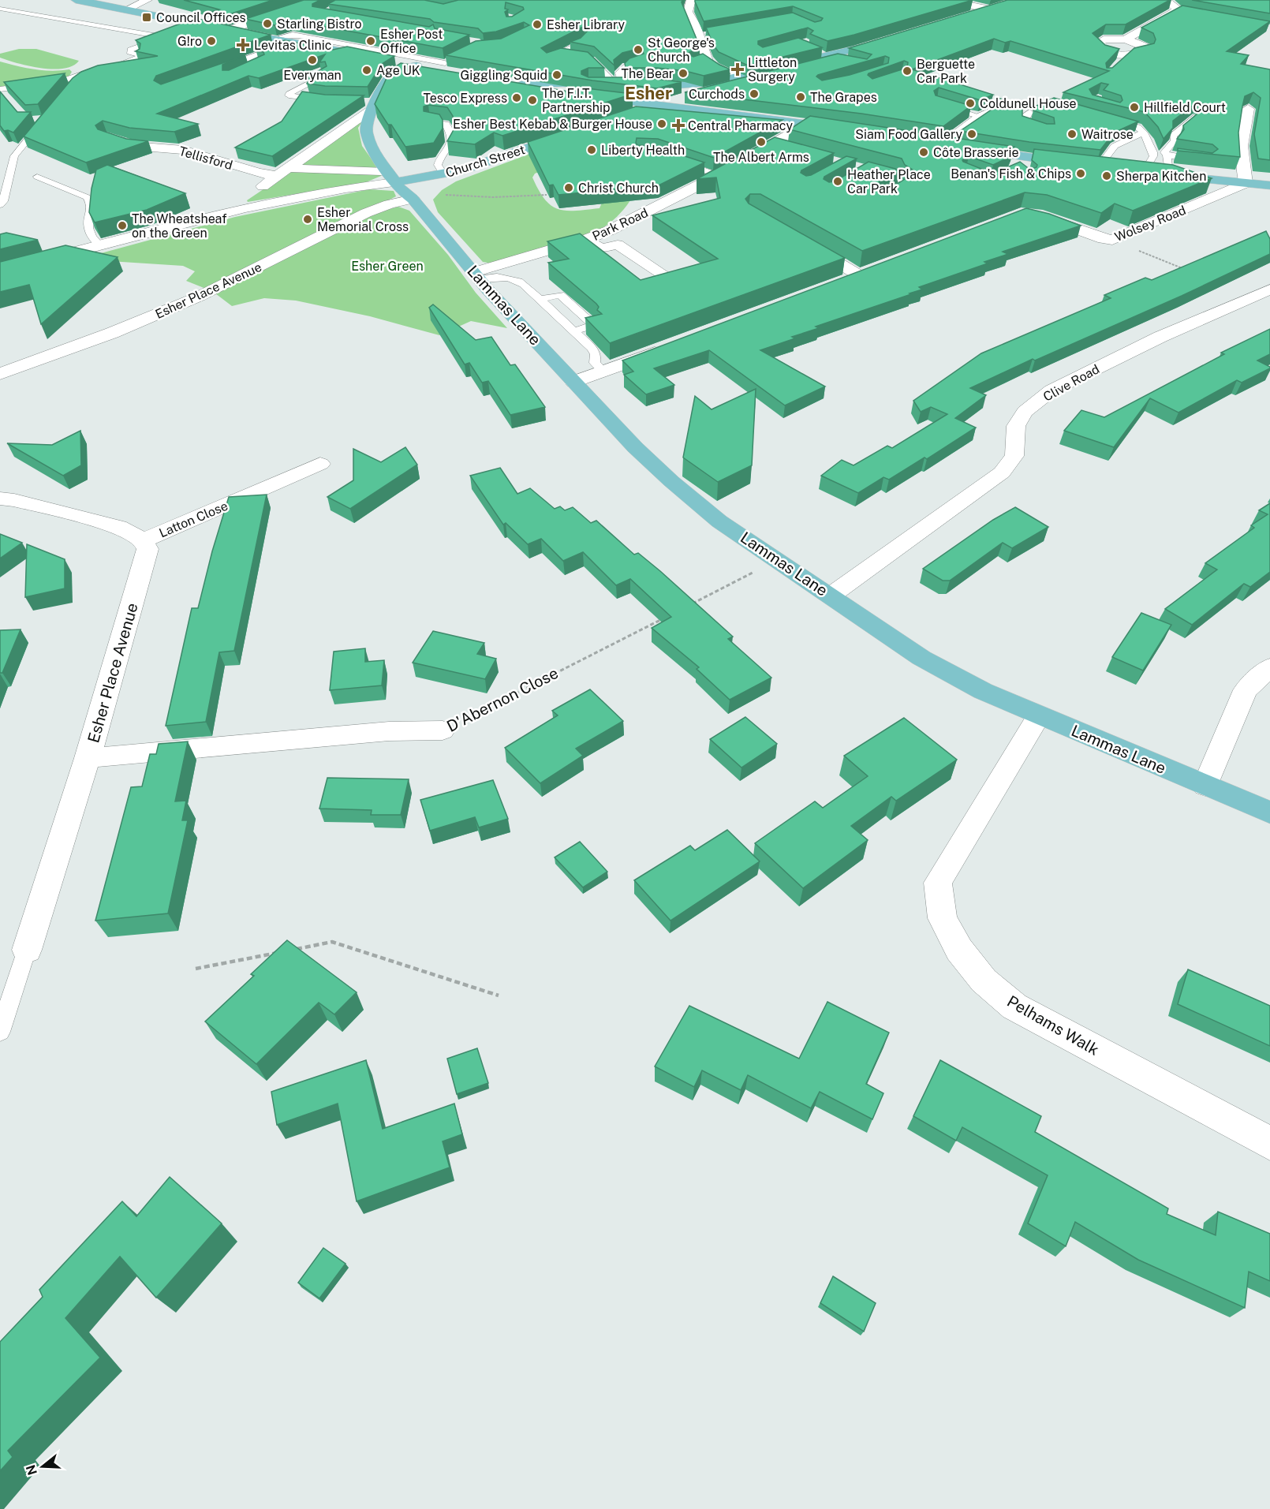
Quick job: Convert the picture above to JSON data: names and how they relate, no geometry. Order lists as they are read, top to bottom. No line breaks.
{"streets":{"main road":["Church Street","Lammas Lane"],"street":["Tellisford","Wolsey Road","Park Road","Esher Place Avenue","Clive Road","Latton Close","D'Abernon Close","Pelhams Walk"]},"crossings":[["Church Street","Lammas Lane"],["Park Road","Lammas Lane"],["Esher Place Avenue","Lammas Lane"],["Esher Place Avenue","Latton Close"],["Esher Place Avenue","D'Abernon Close"],["Lammas Lane","Clive Road"],["Lammas Lane","Pelhams Walk"]],"districts":["Esher"],"parks":["Esher Green"],"places":{"transit":["Council Offices"],"other":["Starling Bistro","Esher Library","G!ro","Esher Post Office","St George's Church","Everyman","Age UK","Berguette Car Park","The Bear","Giggling Squid","Curchods","The Grapes","Tesco Express","The F.I.T. Partnership","Coldunell House","Hillfield Court","Esher Best Kebab & Burger House","Siam Food Gallery","Waitrose","The Albert Arms","Liberty Health","Côte Brasserie","Benan's Fish & Chips","Sherpa Kitchen","Heather Place Car Park","Christ Church","Esher Memorial Cross","The Wheatsheaf on the Green"],"health":["Levitas Clinic","Littleton Surgery","Central Pharmacy"]},"north":"left"}
